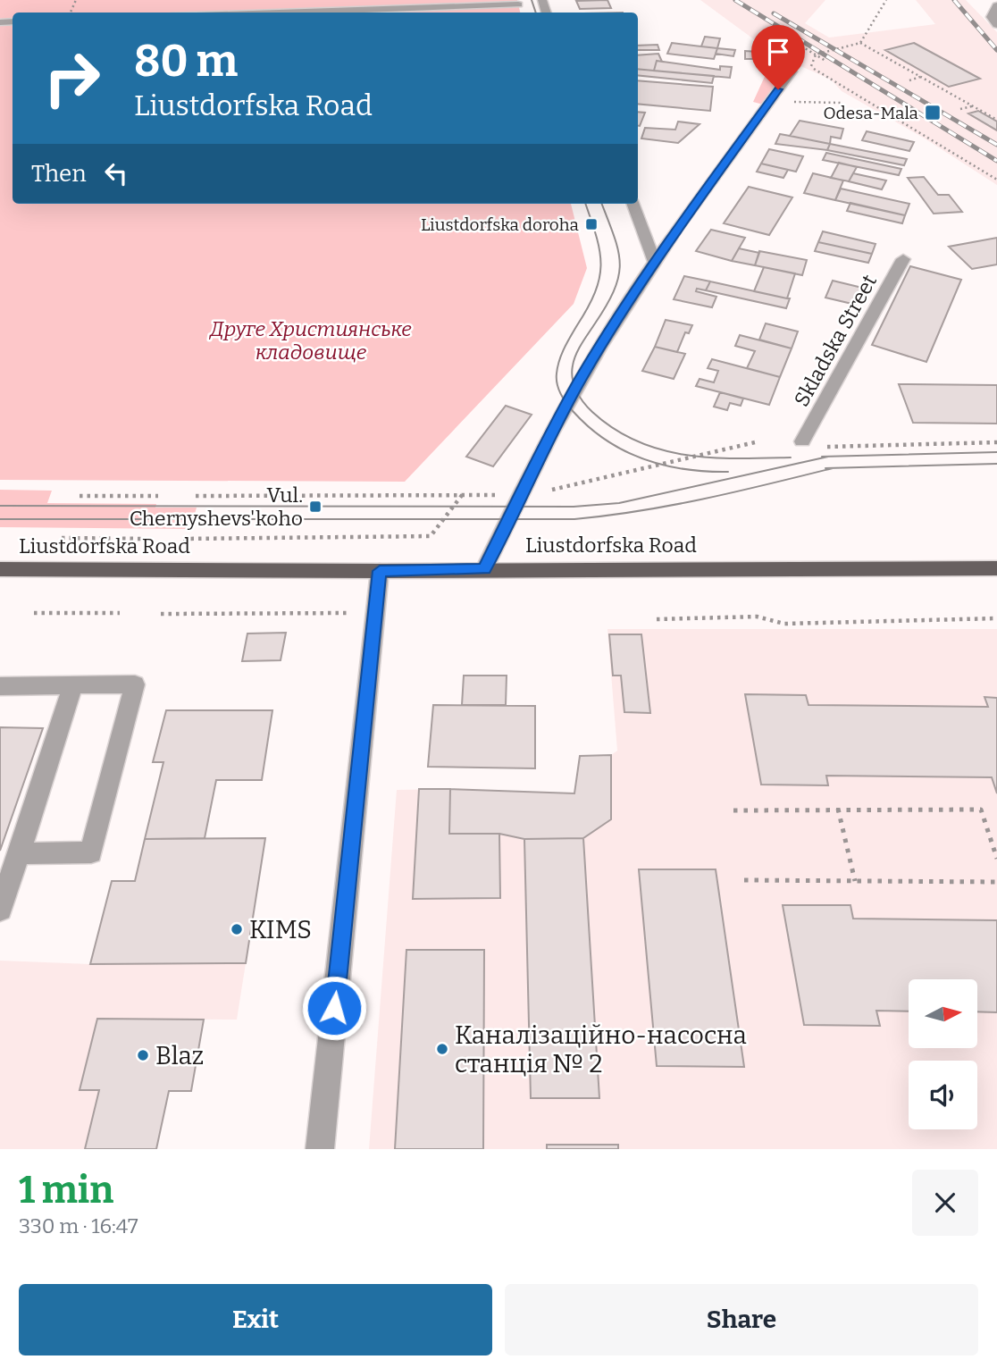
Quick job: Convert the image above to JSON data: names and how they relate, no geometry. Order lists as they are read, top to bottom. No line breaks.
{"streets":{"main road":["Liustdorfska Road"],"street":["Skladska Street"]},"parks":["Друге Християнське кладовище"],"places":{"transit":["Odesa-Mala","Liustdorfska doroha","Vul. Chernyshevs'koho"],"other":["KIMS","Каналізаційно-насосна станція № 2","Blaz"]},"north":"right","page":{"turn":["80 m","Liustdorfska Road"],"then":"Then","heading":["1 min","330 m · 16:47"],"buttons":["Exit","Share"]}}
